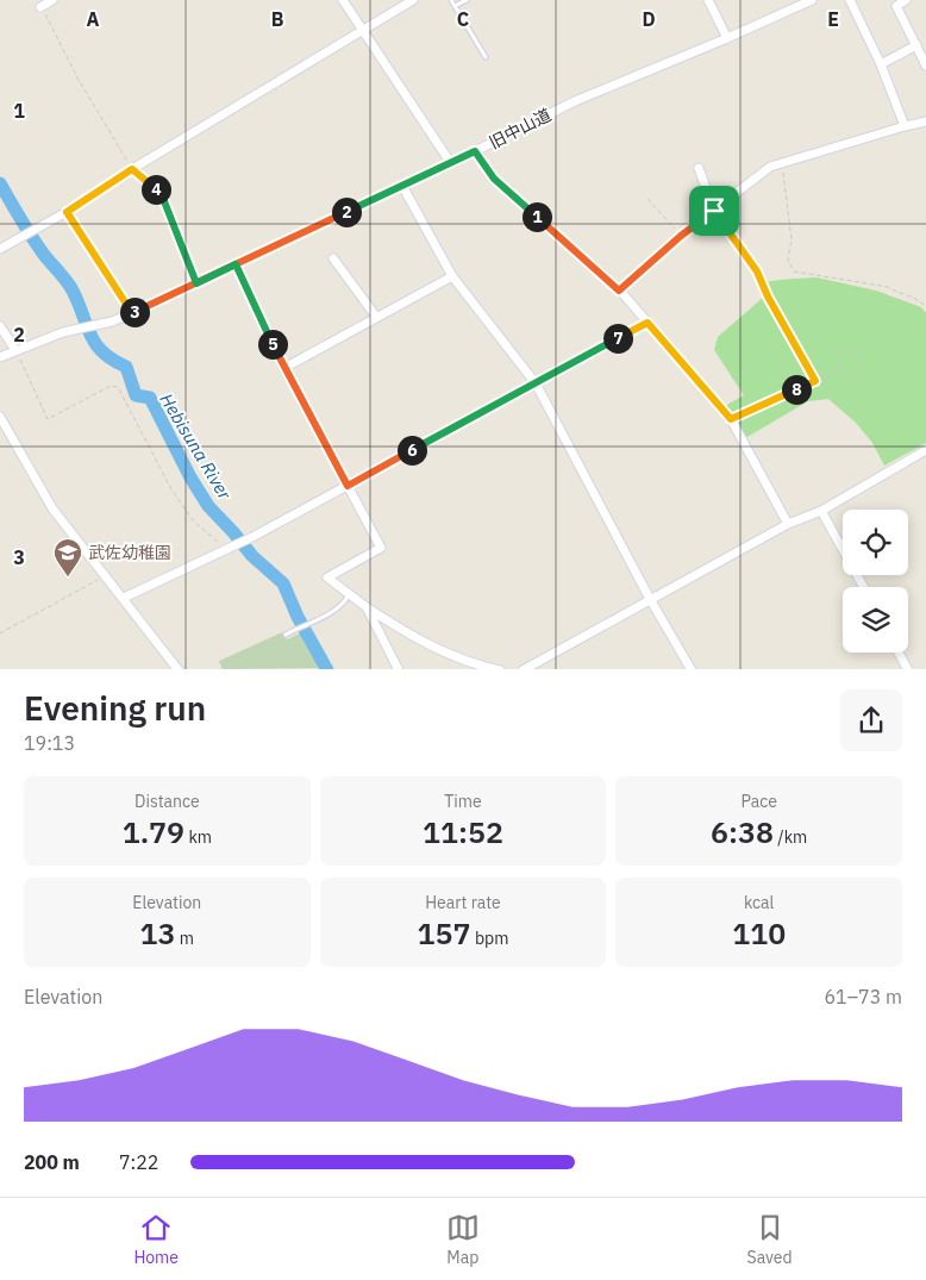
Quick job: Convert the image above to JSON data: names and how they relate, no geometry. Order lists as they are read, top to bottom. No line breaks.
{"streets":{"street":["旧中山道"]},"water":["Hebisuna River"],"places":{"school or university":["武佐幼稚園"]},"page":{"pins":["4","2","1","3","7","5","8","6"],"heading":["Evening run","19:13"],"stats":[["Distance","1.79 km"],["Time","11:52"],["Pace","6:38 /km"],["Elevation","13 m"],["Heart rate","157 bpm"],["kcal","110"]],"chart":["Elevation","61–73 m"],"list":[{"name":"200 m","note":"7:22"}],"tabs":["Home","Map","Saved"]},"grid":{"columns":["A","B","C","D","E"],"rows":["1","2","3"]}}
